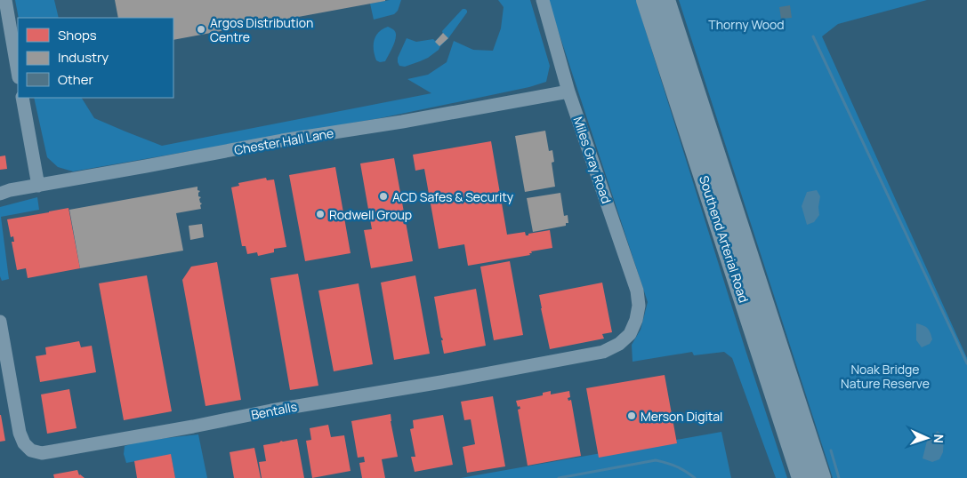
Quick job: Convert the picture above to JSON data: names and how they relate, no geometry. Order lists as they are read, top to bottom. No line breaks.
{"streets":{"highway":["Southend Arterial Road"],"street":["Chester Hall Lane","Miles Gray Road","Bentalls"]},"crossings":[["Chester Hall Lane","Miles Gray Road"],["Miles Gray Road","Bentalls"]],"parks":["Thorny Wood","Noak Bridge Nature Reserve"],"places":["Argos Distribution Centre","ACD Safes & Security","Rodwell Group","Merson Digital"],"legend":["Shops","Industry","Other"],"north":"right"}
